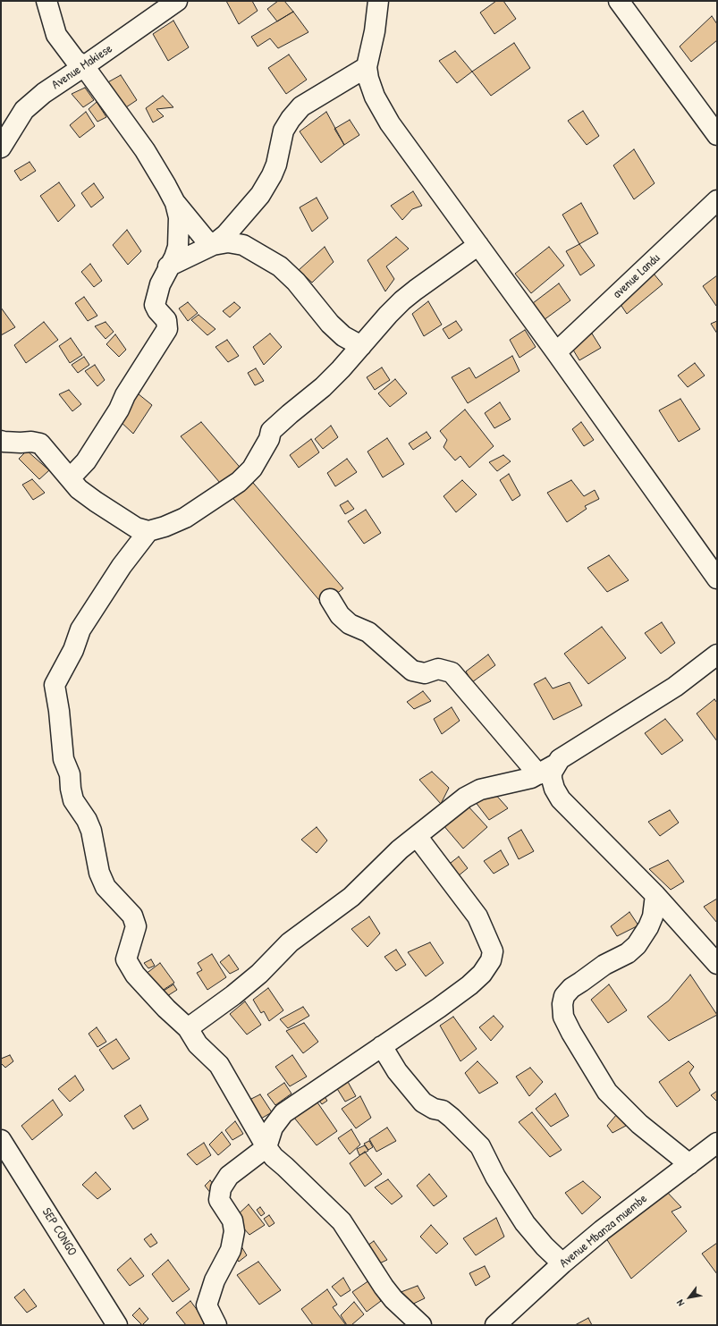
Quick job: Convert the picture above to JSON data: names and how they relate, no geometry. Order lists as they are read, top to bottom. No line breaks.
{"streets":{"street":["Avenue Makiese","avenue Landu","Avenue Mbanza muembe","SEP CONGO"]},"north":"bottom left"}
